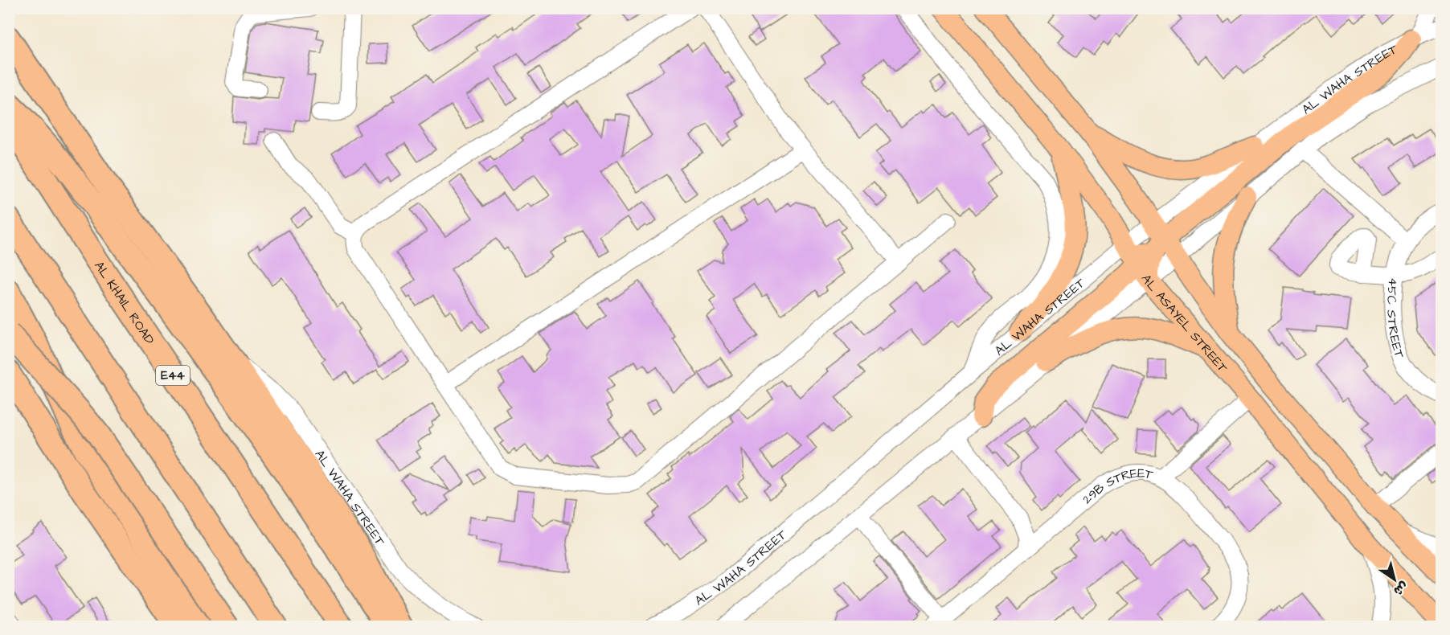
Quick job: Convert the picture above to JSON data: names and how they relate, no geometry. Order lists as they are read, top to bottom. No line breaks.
{"streets":{"highway":["AL KHAIL ROAD","E44"],"main road":["AL ASAYEL STREET"],"street":["AL WAHA STREET","45C STREET","29B STREET"]},"crossings":[["AL WAHA STREET","AL ASAYEL STREET"]],"north":"bottom right"}
